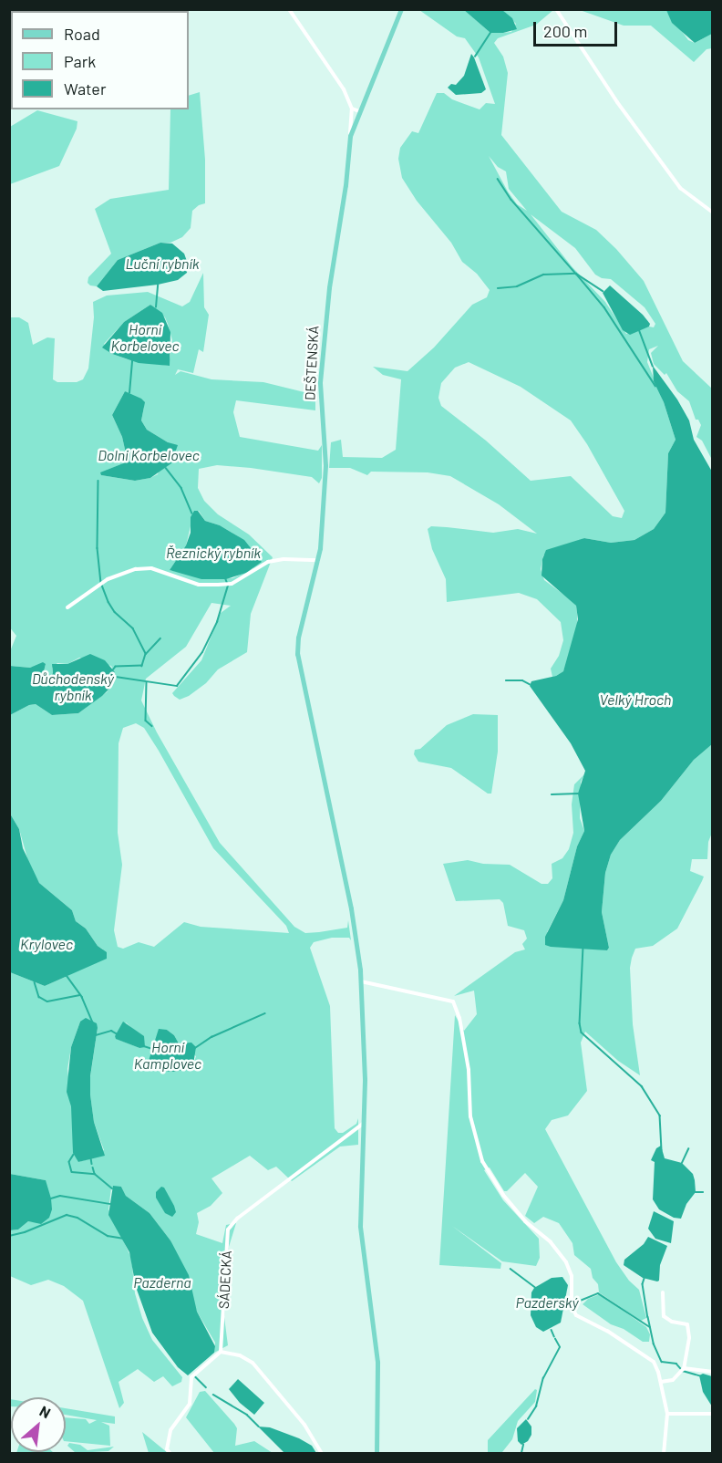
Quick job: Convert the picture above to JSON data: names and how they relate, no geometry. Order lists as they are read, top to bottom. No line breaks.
{"streets":{"main road":["DEŠTENSKÁ"],"street":["SÁDECKÁ"]},"crossings":[["DEŠTENSKÁ","SÁDECKÁ"]],"water":["Luční rybník","Horní Korbelovec","Dolní Korbelovec","Řeznický rybník","Důchodenský rybník","Velký Hroch","Krylovec","Horní Kamplovec","Pazderna","Pazderský"],"legend":["Road","Park","Water"],"scale_bar":"200 m","north":"top right"}
